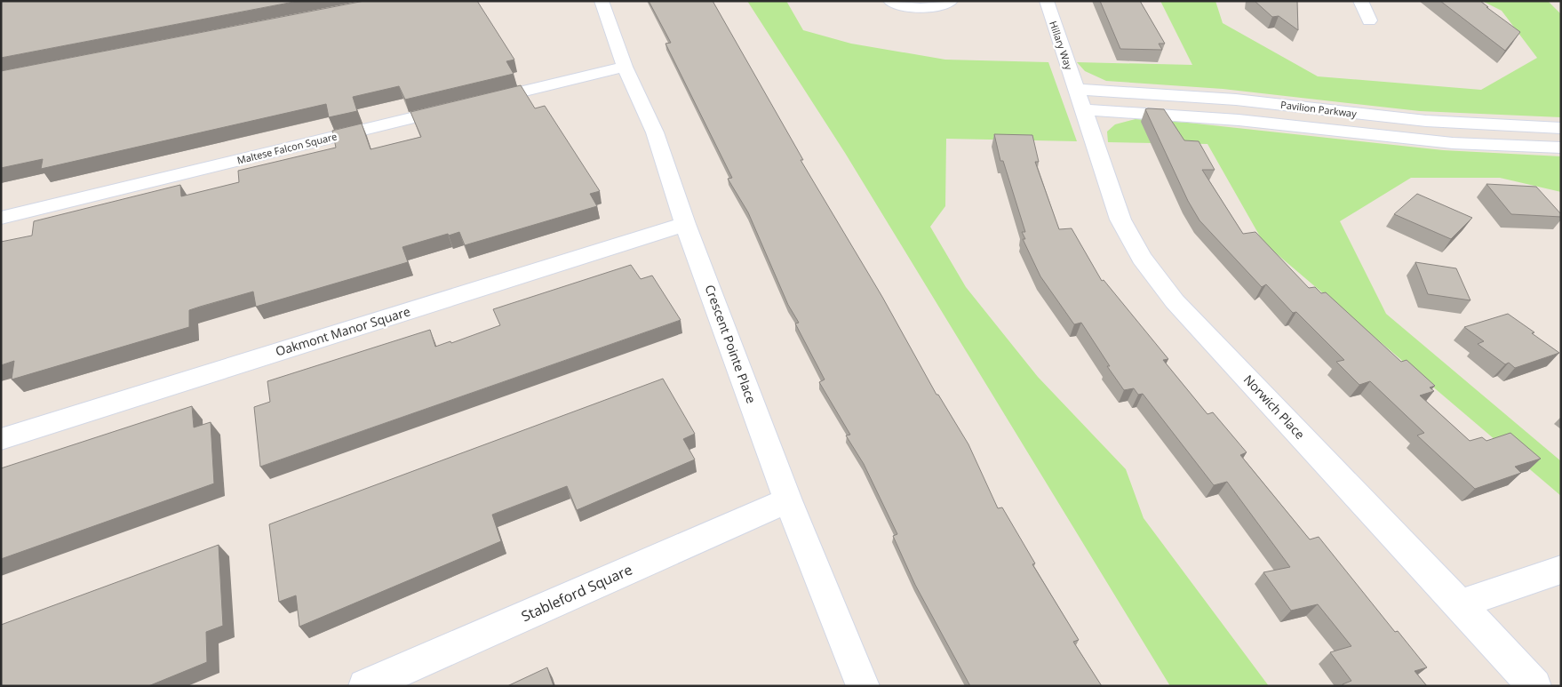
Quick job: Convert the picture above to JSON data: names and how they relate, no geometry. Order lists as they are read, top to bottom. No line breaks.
{"streets":{"street":["Hillary Way","Pavilion Parkway","Maltese Falcon Square","Oakmont Manor Square","Crescent Pointe Place","Norwich Place","Stableford Square"]},"crossings":[["Hillary Way","Pavilion Parkway"],["Hillary Way","Norwich Place"],["Pavilion Parkway","Norwich Place"],["Maltese Falcon Square","Crescent Pointe Place"],["Oakmont Manor Square","Crescent Pointe Place"],["Crescent Pointe Place","Stableford Square"]]}
